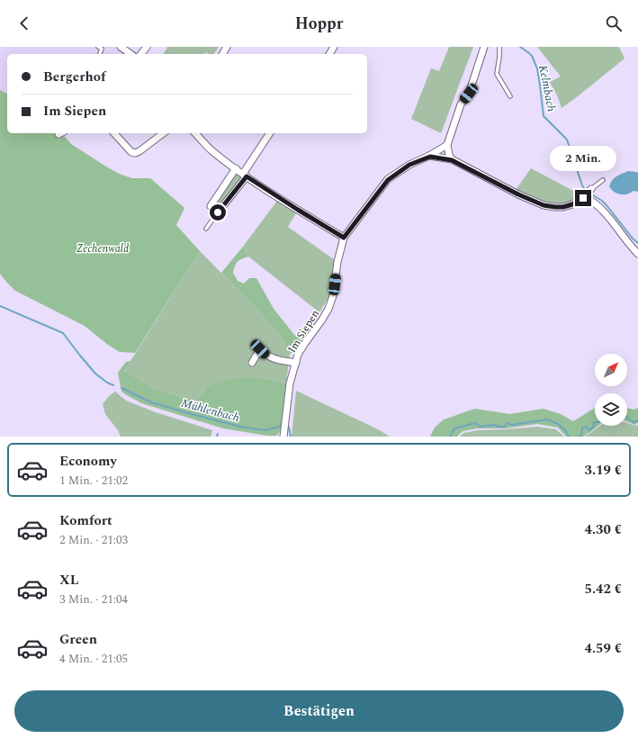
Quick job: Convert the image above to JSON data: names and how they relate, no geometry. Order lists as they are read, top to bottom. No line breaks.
{"streets":{"street":["Im Siepen"]},"water":["Kelmbach","Mühlenbach"],"parks":["Zechenwald"],"north":"top right","page":{"header":"Hoppr","banner":["Bergerhof","Im Siepen"],"bubble":"2 Min.","list":[{"name":"Economy","note":"1 Min. · 21:02","value":"3.19 €"},{"name":"Komfort","note":"2 Min. · 21:03","value":"4.30 €"},{"name":"XL","note":"3 Min. · 21:04","value":"5.42 €"},{"name":"Green","note":"4 Min. · 21:05","value":"4.59 €"}],"buttons":"Bestätigen"}}
